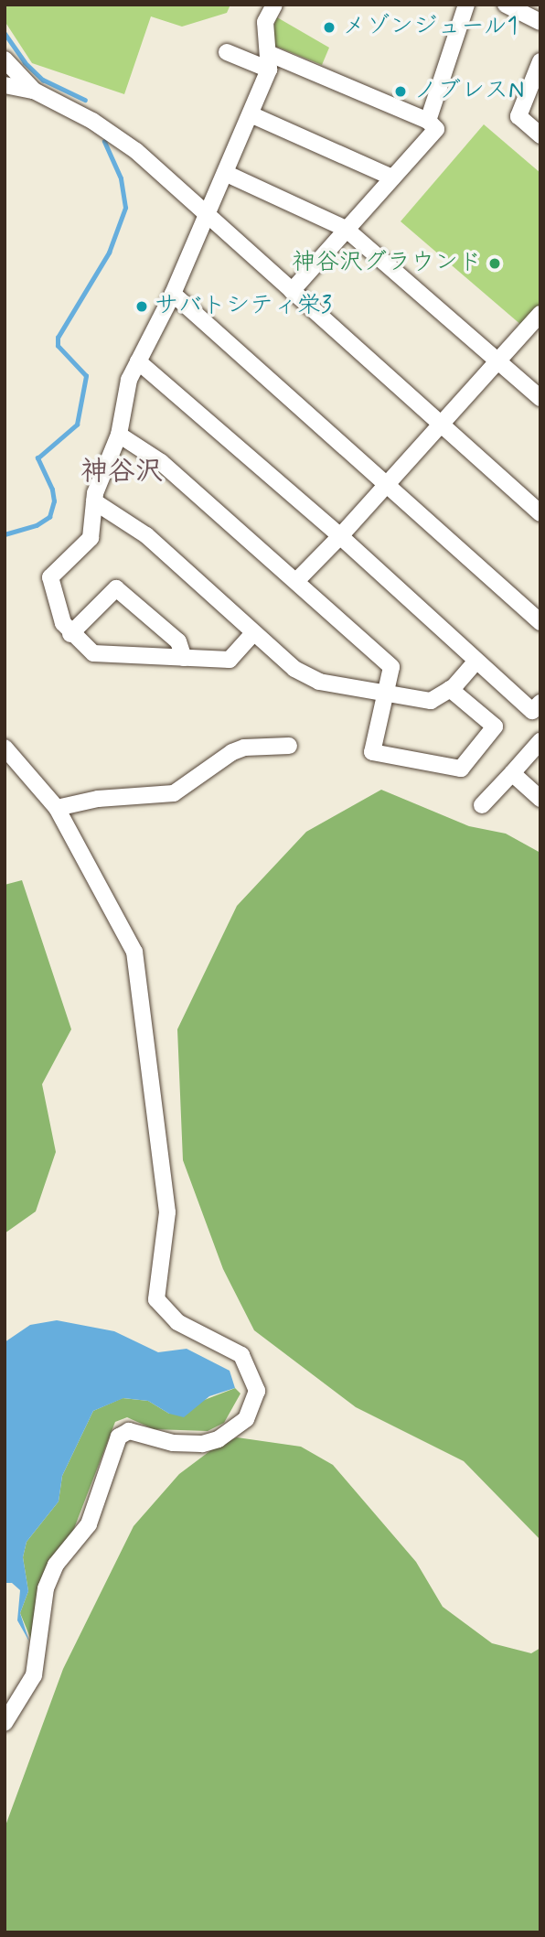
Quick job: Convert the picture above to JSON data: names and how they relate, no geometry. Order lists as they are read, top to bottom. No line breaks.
{"districts":["神谷沢"],"places":["メゾンジュール1","ノブレスN","神谷沢グラウンド","サバトシティ栄3"]}
